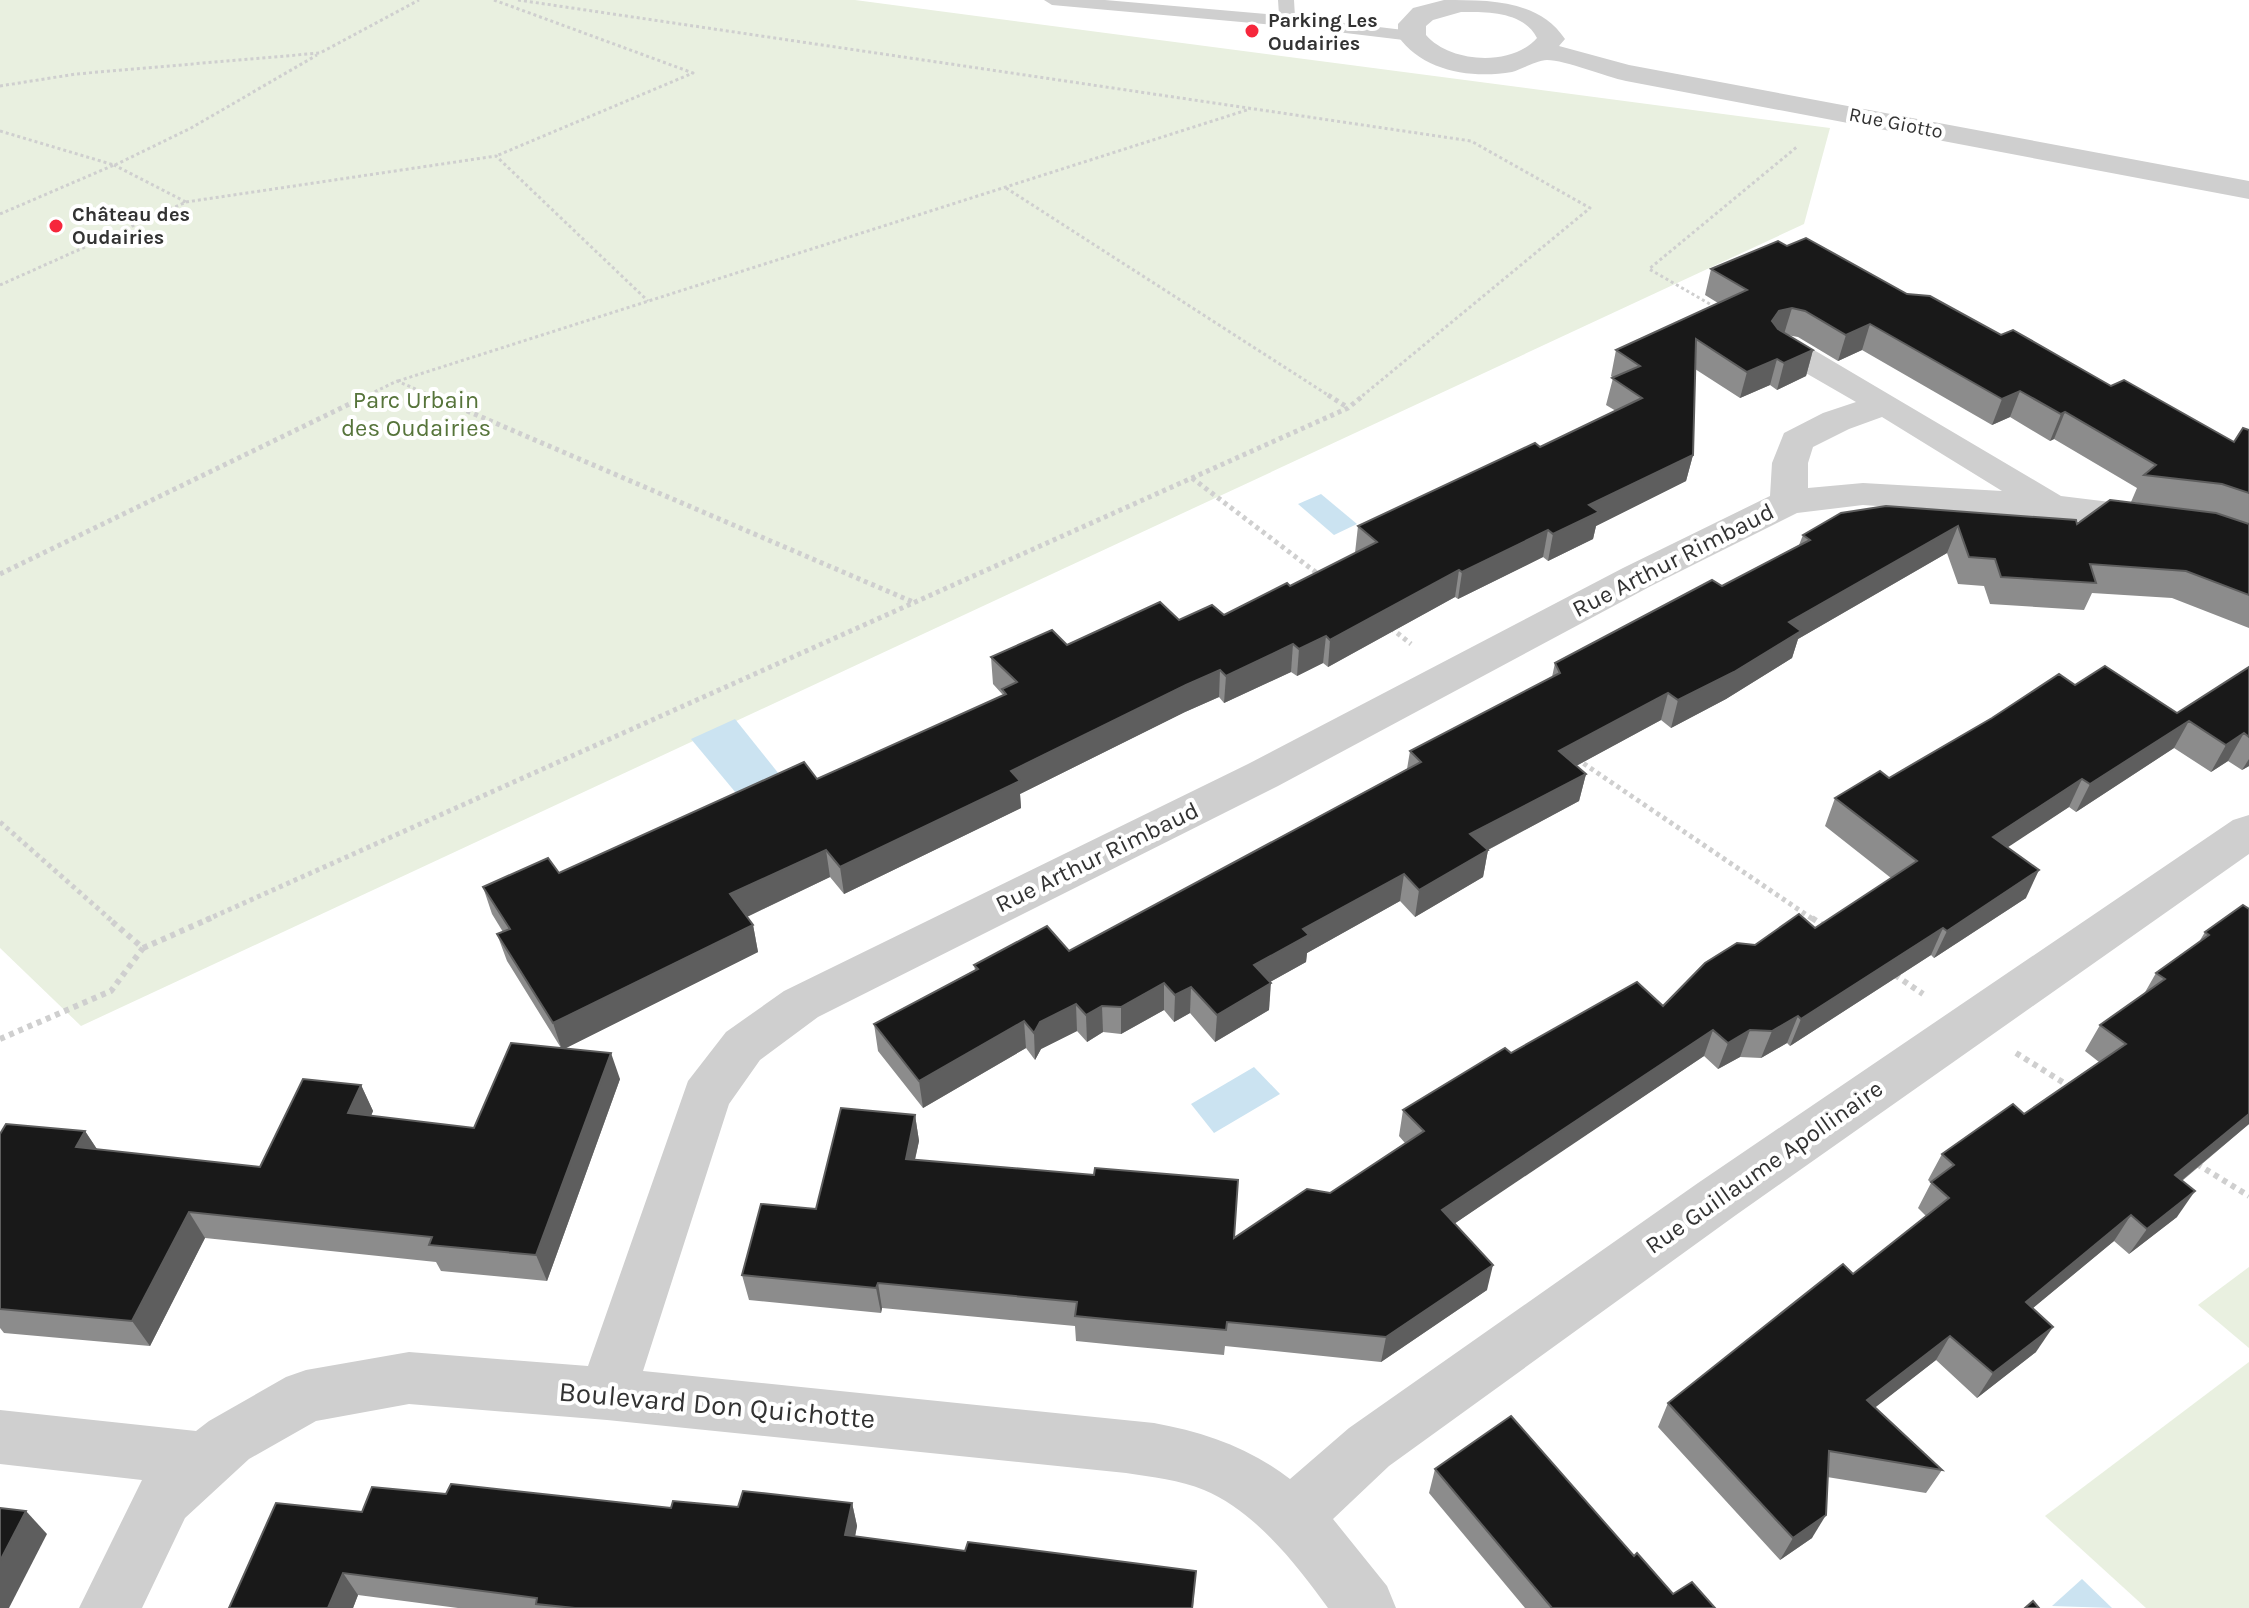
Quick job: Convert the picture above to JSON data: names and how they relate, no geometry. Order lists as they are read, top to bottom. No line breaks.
{"streets":{"street":["Rue Giotto","Rue Arthur Rimbaud","Rue Guillaume Apollinaire","Boulevard Don Quichotte"]},"crossings":[["Rue Arthur Rimbaud","Boulevard Don Quichotte"],["Rue Guillaume Apollinaire","Boulevard Don Quichotte"]],"parks":["Parc Urbain des Oudairies"],"places":["Parking Les Oudairies","Château des Oudairies"]}
